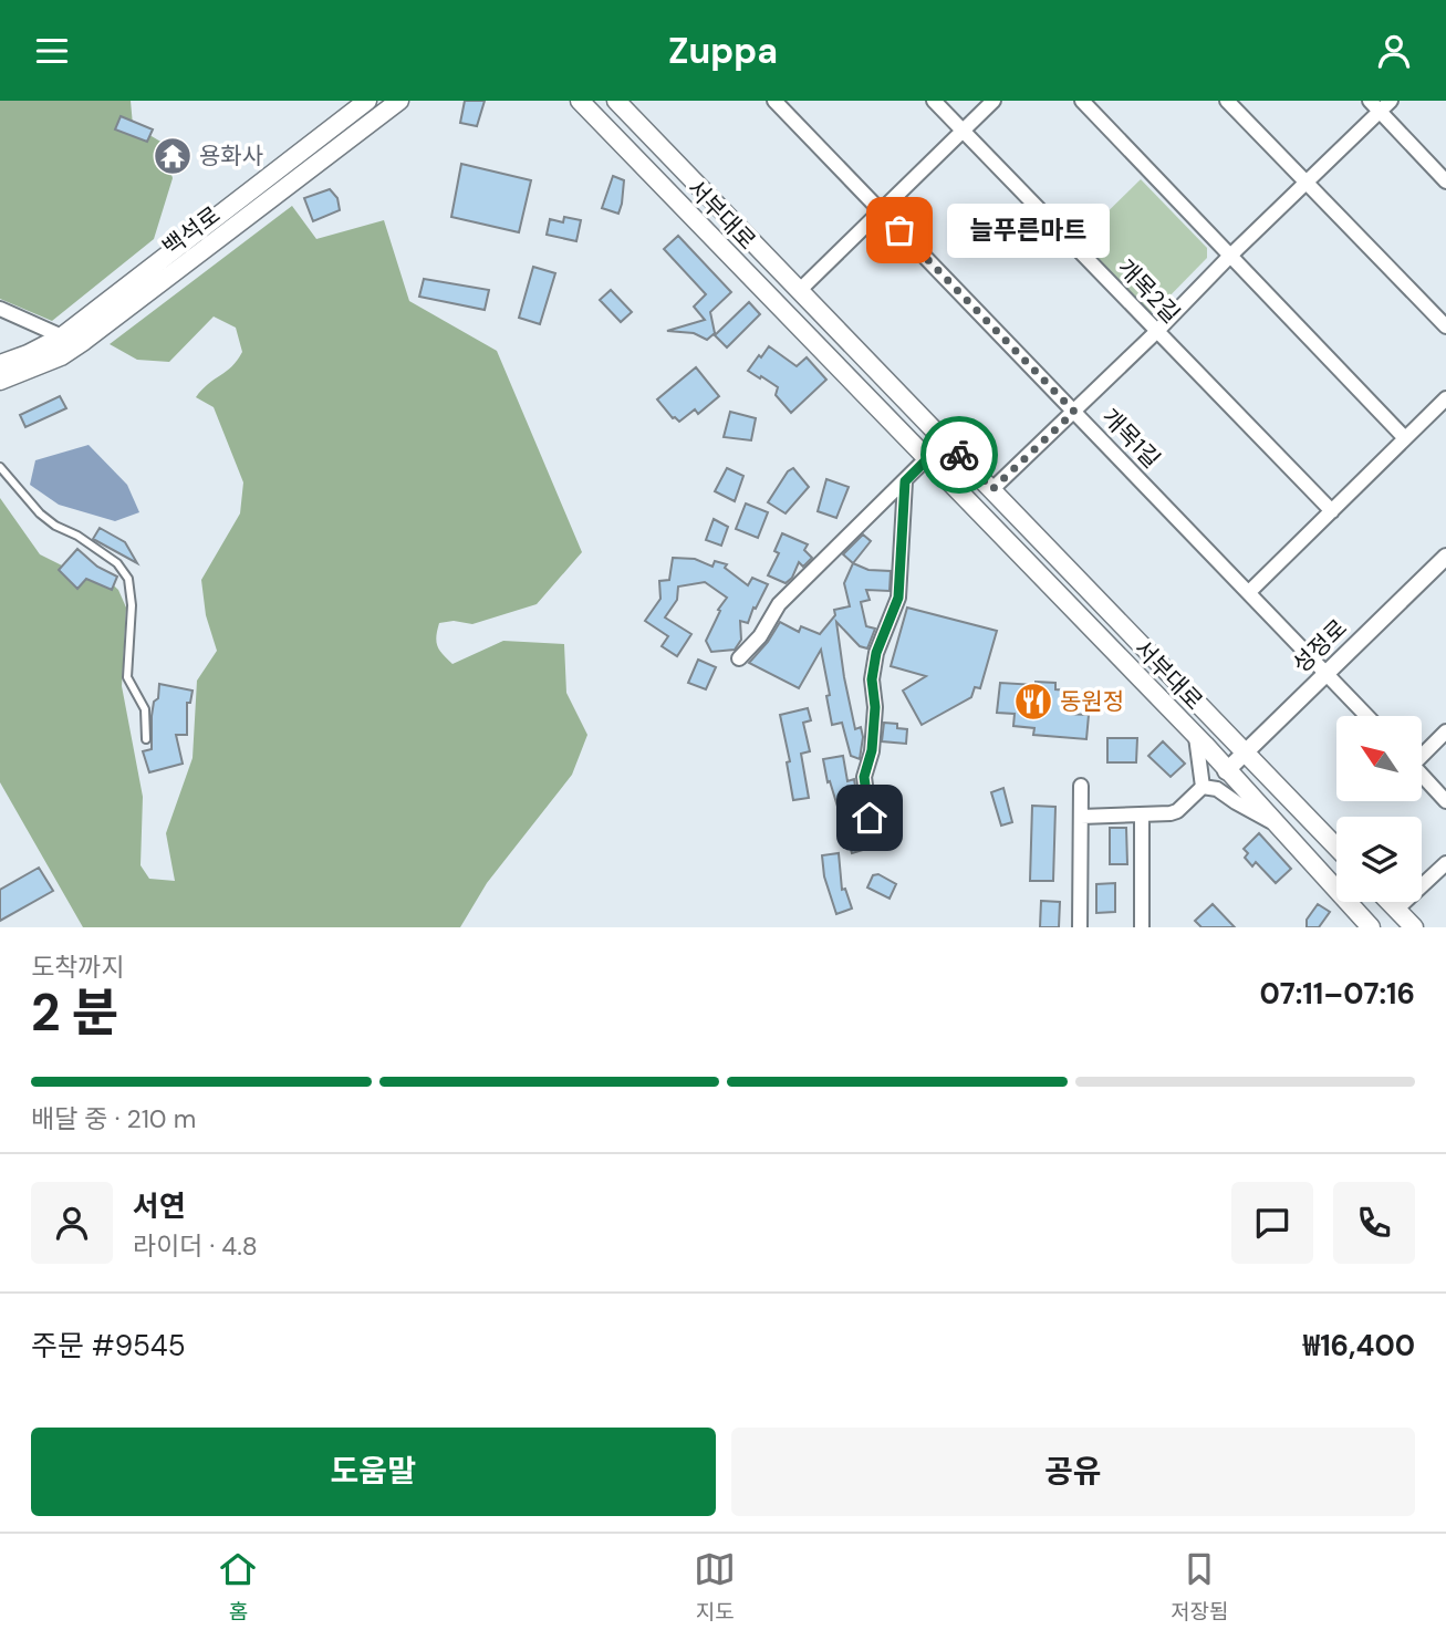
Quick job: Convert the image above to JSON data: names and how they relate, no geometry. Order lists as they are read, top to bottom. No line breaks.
{"streets":{"main road":["서부대로","백석로"],"street":["개목2길","개목1길","성정로"]},"crossings":[["서부대로","성정로"],["개목1길","성정로"]],"places":{"temple":["용화사"],"other":["늘푸른마트"],"restaurant":["동원정"]},"north":"top left","page":{"header":"Zuppa","bubble":"늘푸른마트","heading":["2 분","도착까지","07:11–07:16"],"panel":["서연","라이더 · 4.8","주문 #9545","₩16,400"],"bar":"배달 중 · 210 m","buttons":["도움말","공유"],"tabs":["홈","지도","저장됨"]}}
